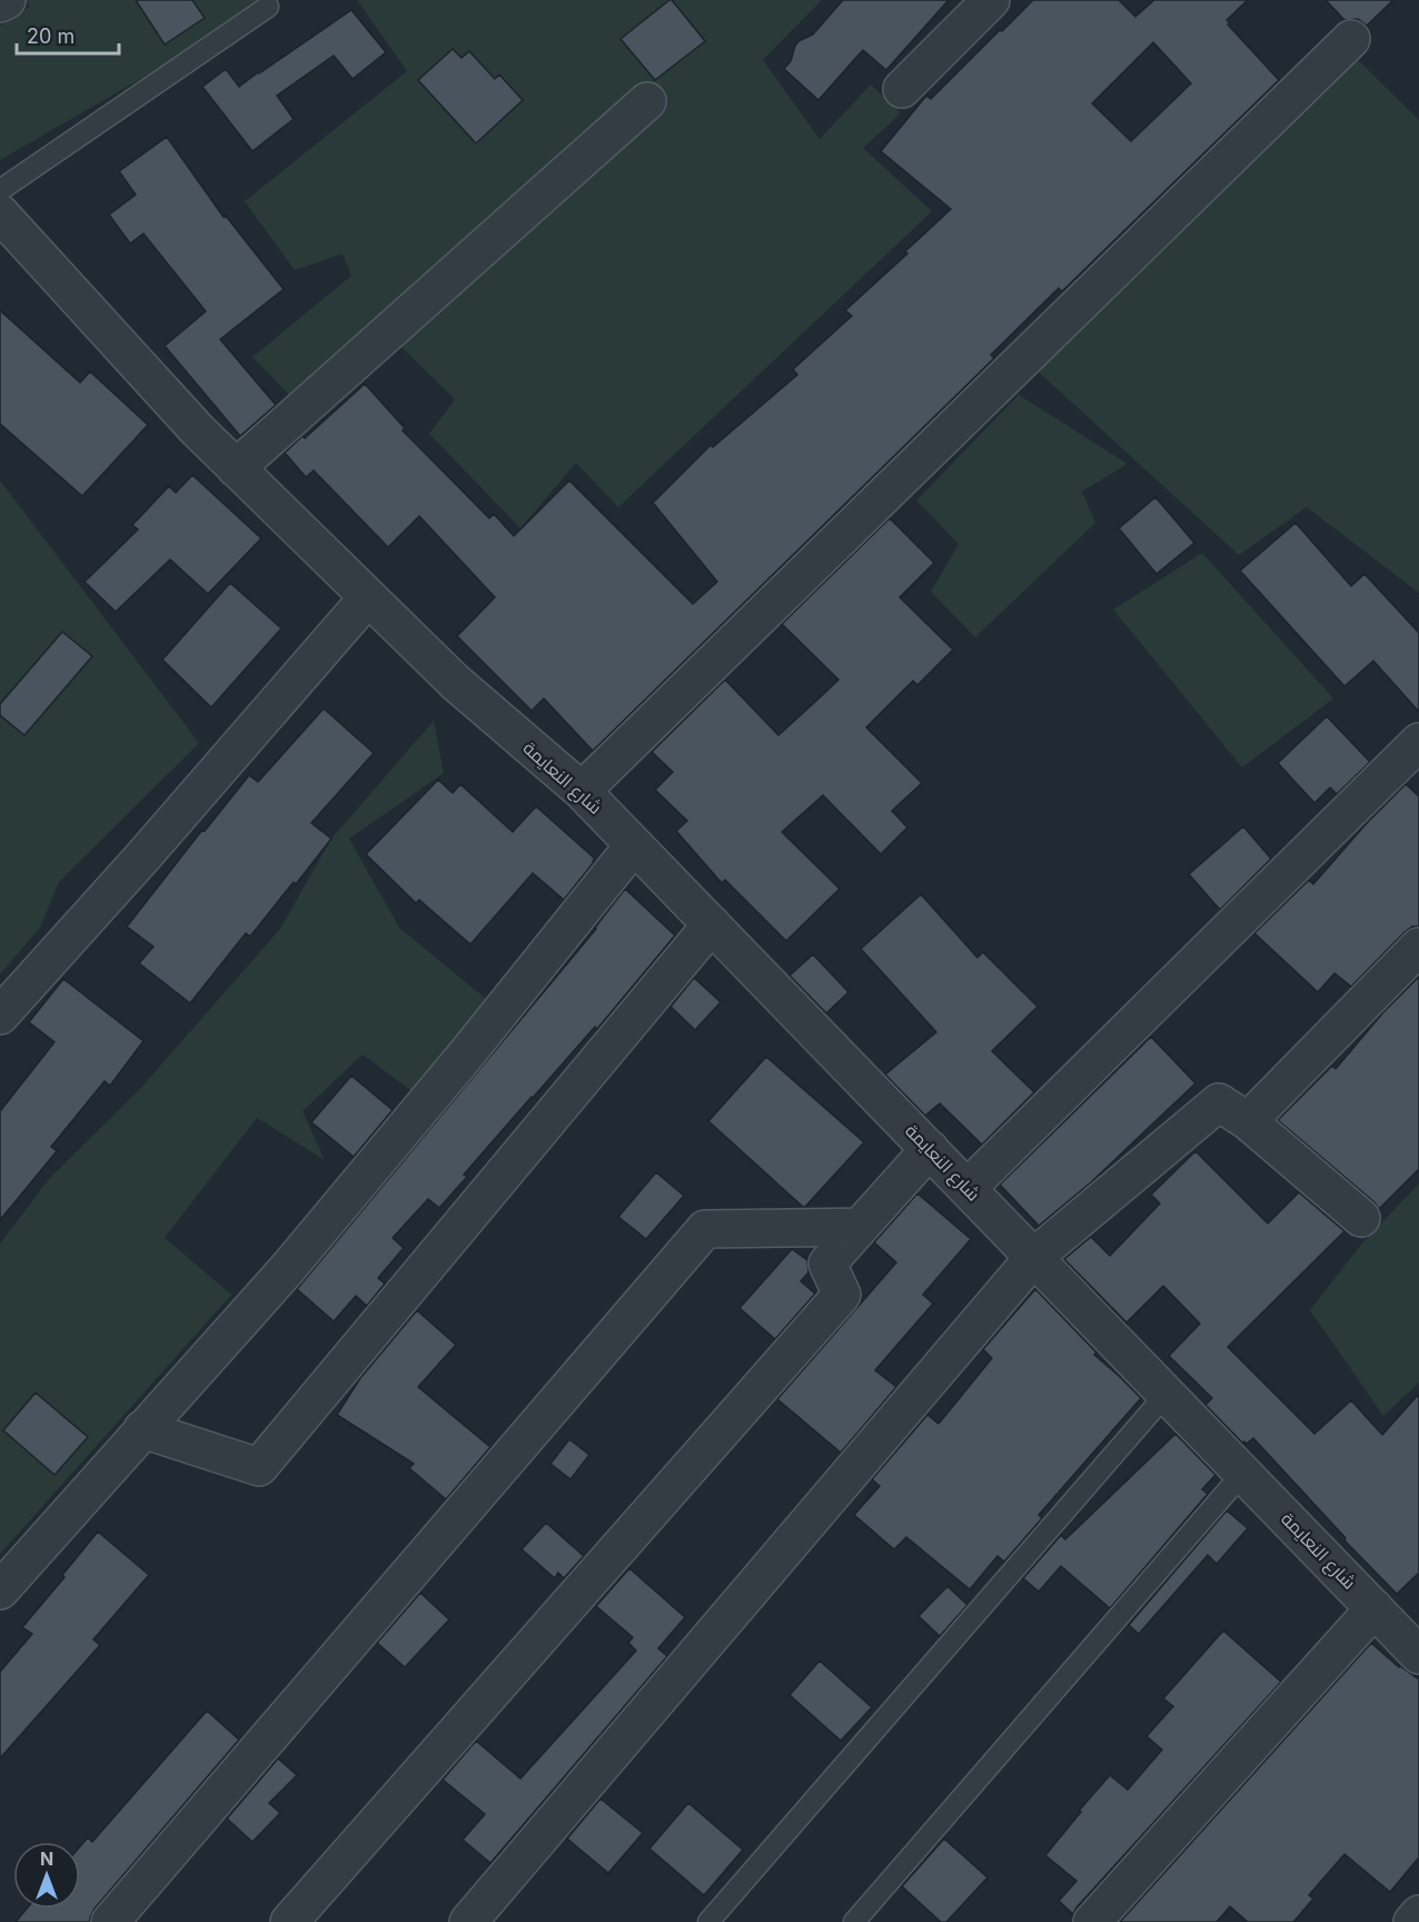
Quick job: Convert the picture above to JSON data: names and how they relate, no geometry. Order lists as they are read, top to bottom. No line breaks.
{"streets":{"street":["شارع النعايمة"]},"scale_bar":"20 m","north":"top"}
